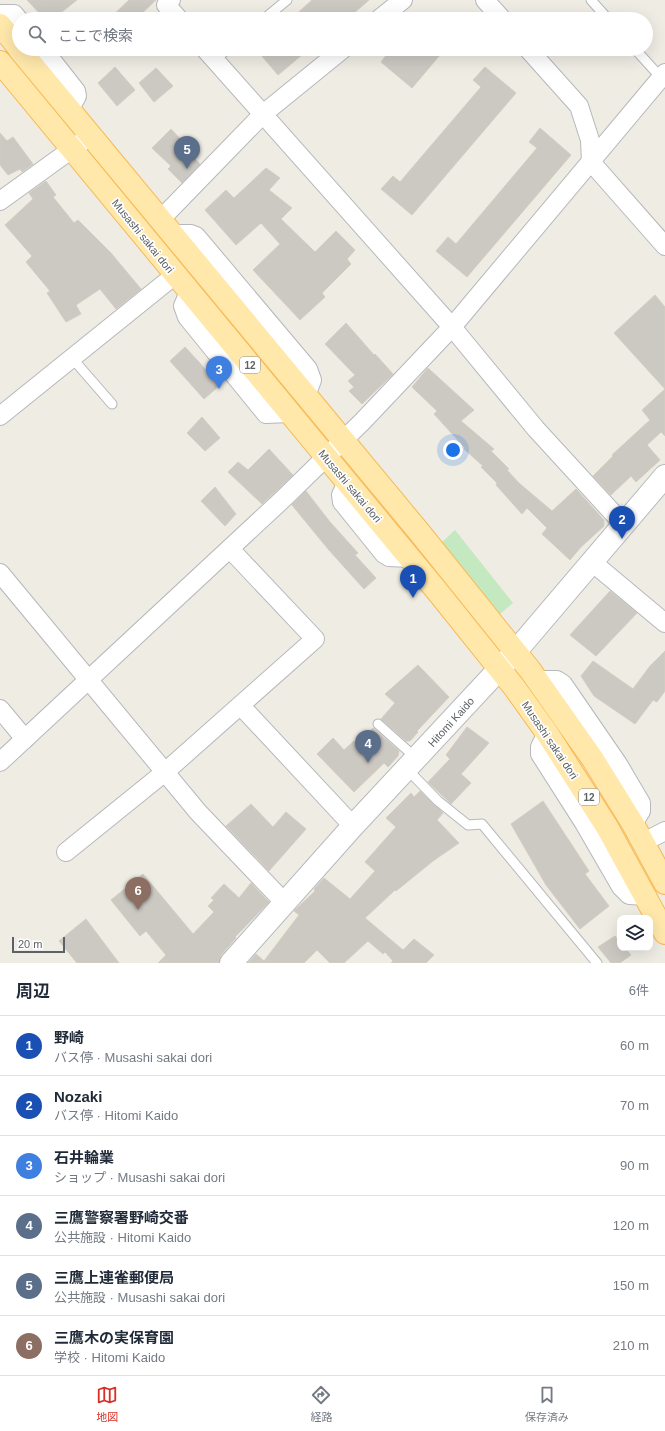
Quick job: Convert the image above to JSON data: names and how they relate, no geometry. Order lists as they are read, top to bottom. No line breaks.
{"streets":{"main road":["Musashi sakai dori","12","Hitomi Kaido"]},"crossings":[["Musashi sakai dori","Hitomi Kaido"],["12","Hitomi Kaido"]],"scale_bar":"20 m","page":{"search":"ここで検索","pins":["5","3","2","1","4","6"],"scale":"20 m","heading":["周辺","6件"],"list":[{"mark":"1","name":"野崎","note":"バス停 · Musashi sakai dori","value":"60 m"},{"mark":"2","name":"Nozaki","note":"バス停 · Hitomi Kaido","value":"70 m"},{"mark":"3","name":"石井輪業","note":"ショップ · Musashi sakai dori","value":"90 m"},{"mark":"4","name":"三鷹警察署野崎交番","note":"公共施設 · Hitomi Kaido","value":"120 m"},{"mark":"5","name":"三鷹上連雀郵便局","note":"公共施設 · Musashi sakai dori","value":"150 m"},{"mark":"6","name":"三鷹木の実保育園","note":"学校 · Hitomi Kaido","value":"210 m"}],"nav":["地図","経路","保存済み"]}}
